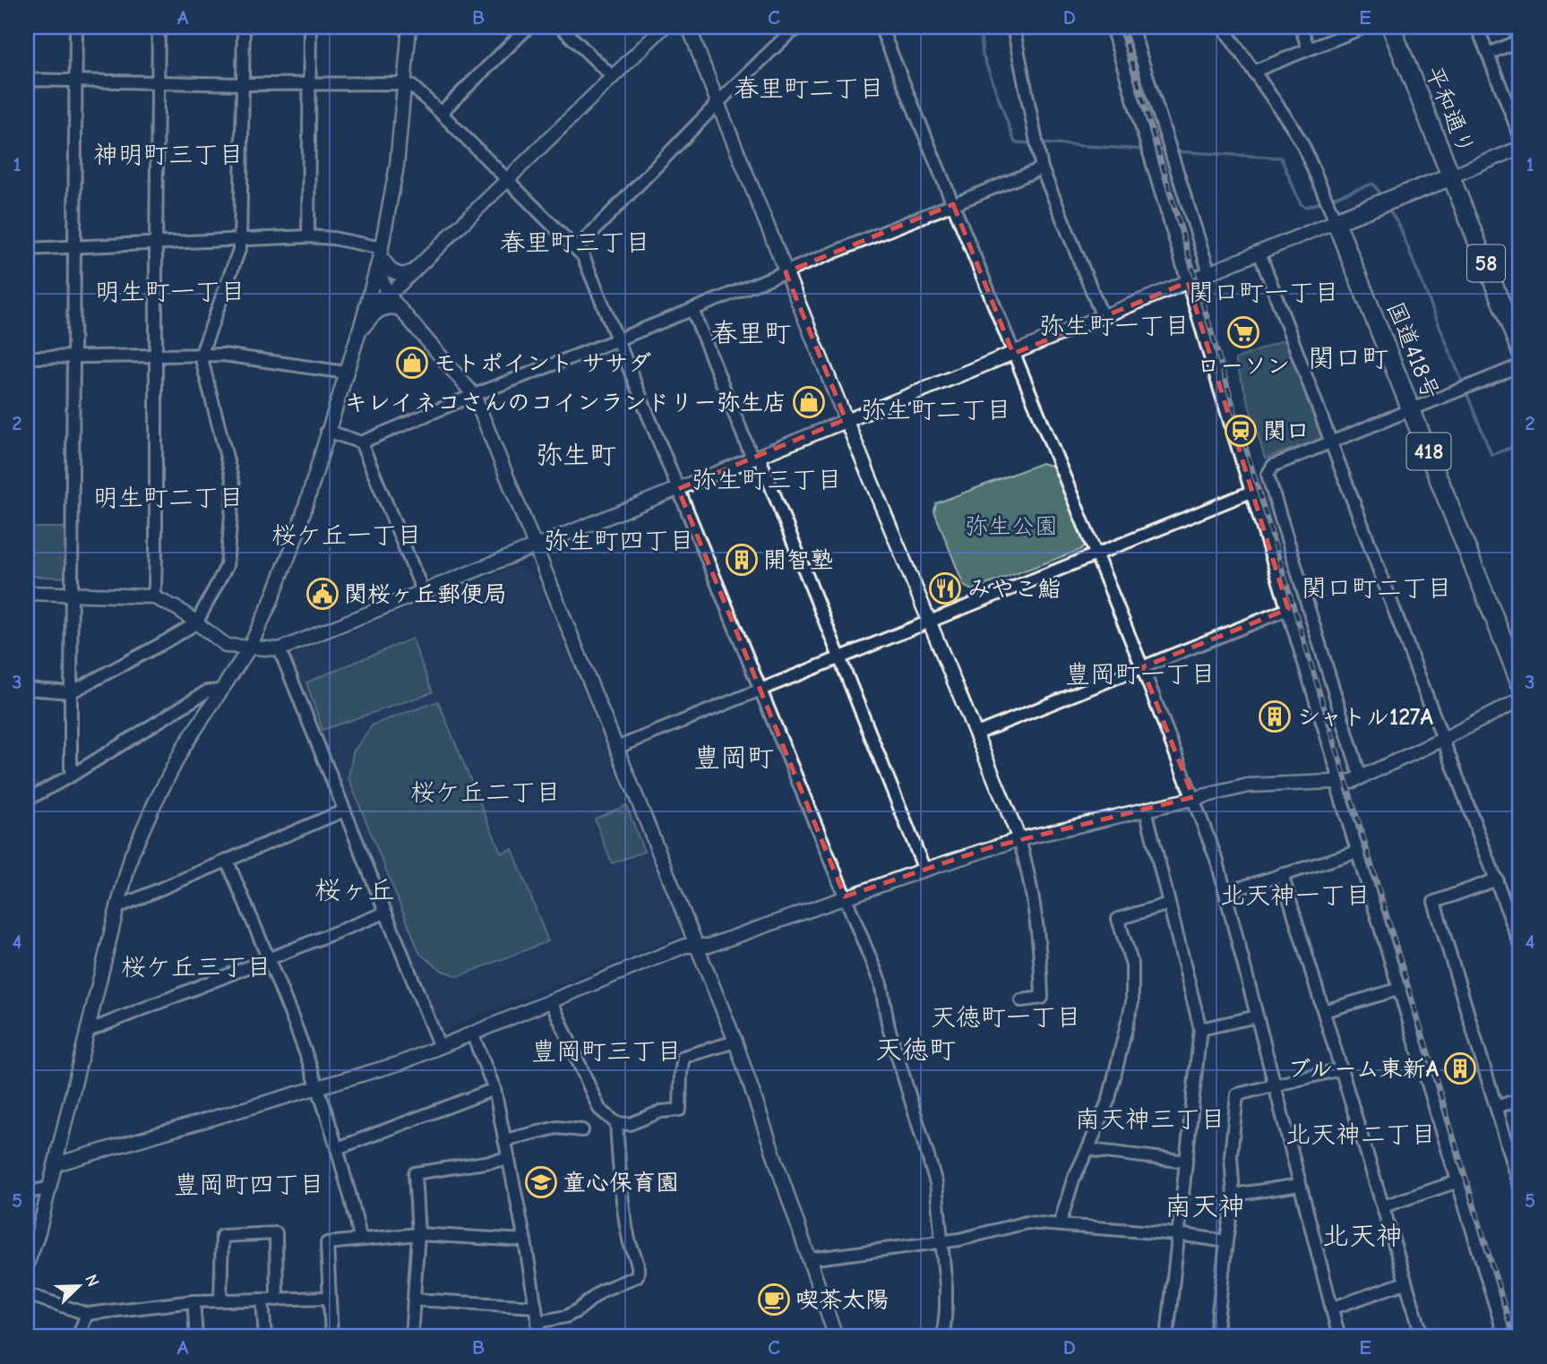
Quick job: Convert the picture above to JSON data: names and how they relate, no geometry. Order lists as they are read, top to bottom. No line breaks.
{"streets":{"highway":["平和通り","国道418号","418"],"main road":["58"]},"crossings":[["平和通り","58"]],"districts":["春里町二丁目","神明町三丁目","春里町三丁目","明生町一丁目","関口町一丁目","弥生町一丁目","春里町","関口町","弥生町二丁目","弥生町","弥生町三丁目","明生町二丁目","桜ケ丘一丁目","弥生町四丁目","関口町二丁目","豊岡町一丁目","豊岡町","桜ケ丘二丁目","桜ヶ丘","北天神一丁目","桜ケ丘三丁目","天徳町一丁目","天徳町","豊岡町三丁目","南天神三丁目","北天神二丁目","豊岡町四丁目","南天神","北天神"],"parks":["弥生公園"],"places":{"supermarket":["ローソン"],"shop":["モトポイント ササダ","キレイネコさんのコインランドリー弥生店"],"station":["関口"],"building":["開智塾","シャトル127A","ブルーム東新A"],"restaurant":["みやこ鮨"],"public building":["関桜ヶ丘郵便局"],"school or university":["童心保育園"],"cafe":["喫茶太陽"]},"north":"top right","grid":{"columns":["A","B","C","D","E"],"rows":["1","2","3","4","5"]}}
